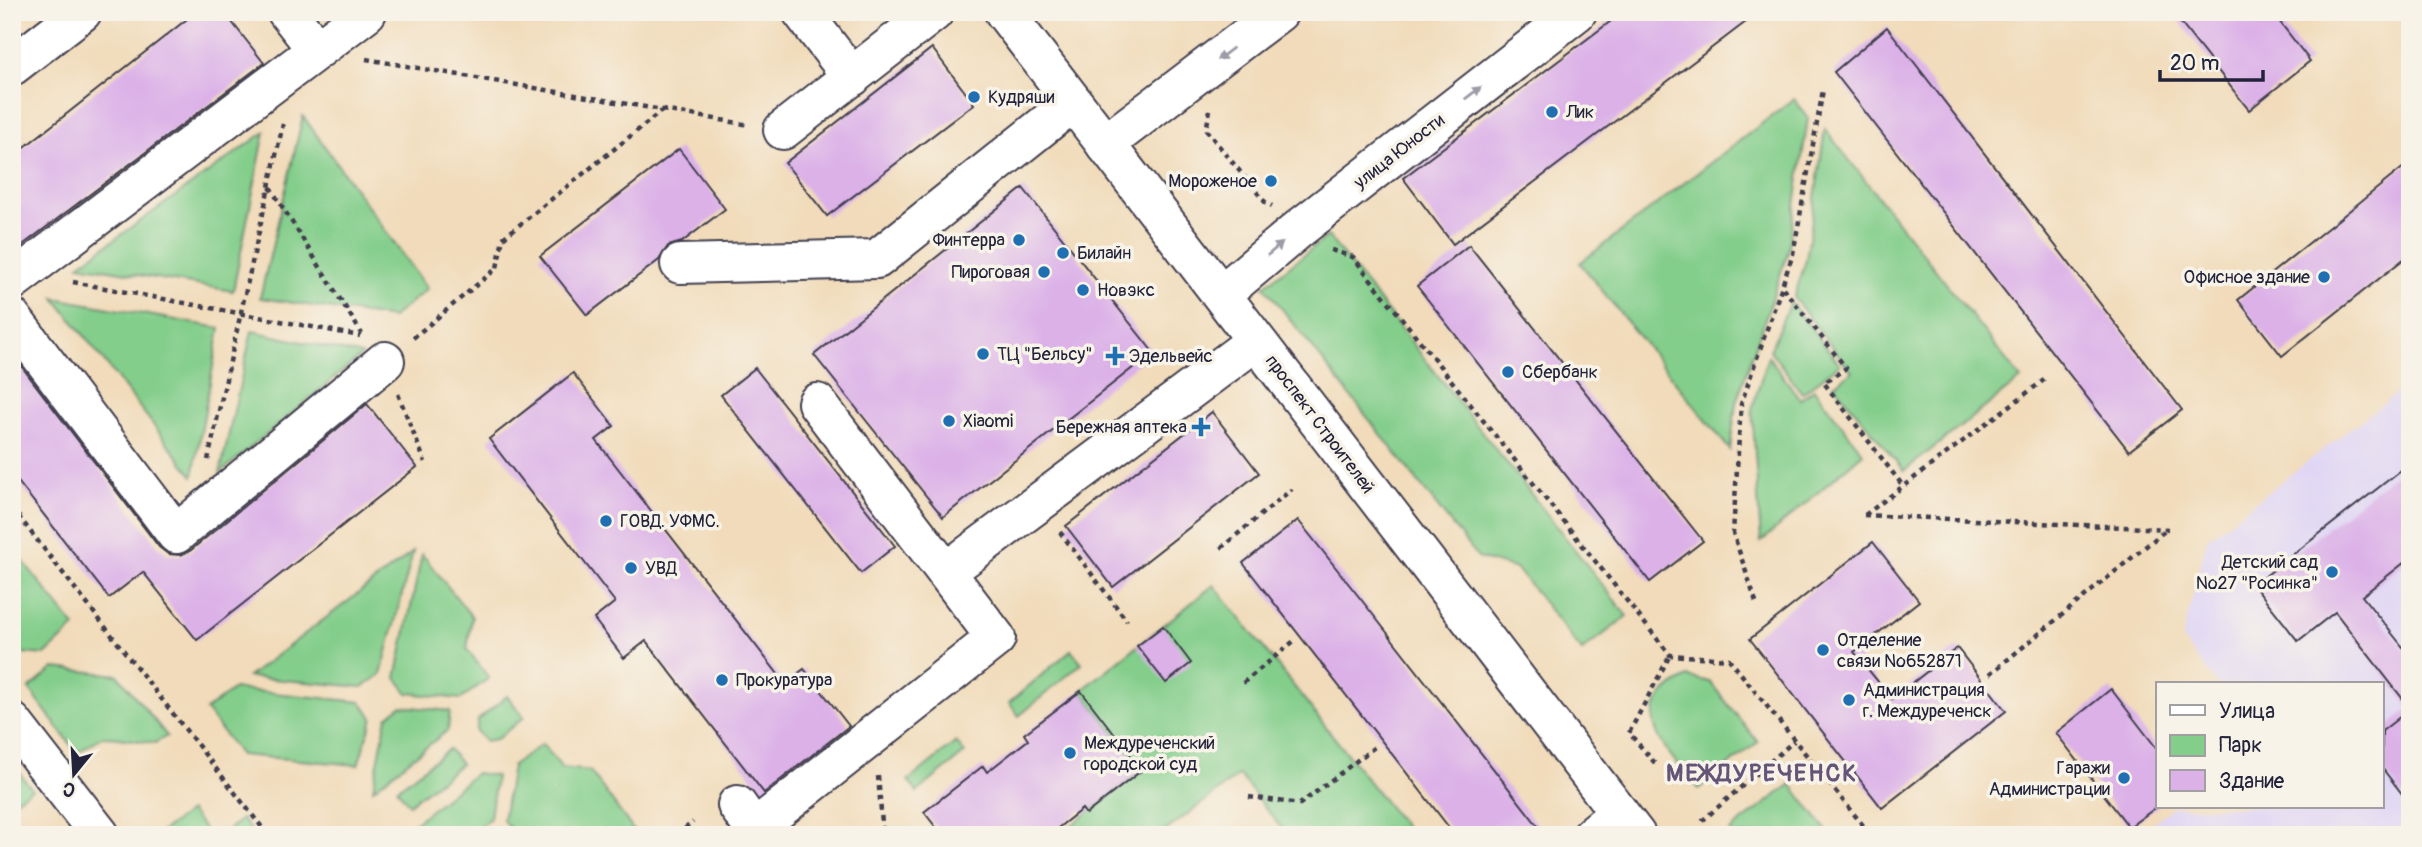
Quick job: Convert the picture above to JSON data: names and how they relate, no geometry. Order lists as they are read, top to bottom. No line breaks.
{"streets":{"main road":["улица Юности","проспект Строителей"]},"crossings":[["улица Юности","проспект Строителей"]],"districts":["МЕЖДУРЕЧЕНСК"],"places":{"other":["Кудряши","Лик","Мороженое","Финтерра","Билайн","Пироговая","Офисное здание","Новэкс","ТЦ \"Бельсу\"","Сбербанк","Xiaomi","ГОВД. УФМС.","УВД","Детский сад №27 \"Росинка\"","Отделение связи №652871","Прокуратура","Администрация г. Междуреченск","Междуреченский городской суд","Гаражи Администрации"],"health":["Эдельвейс","Бережная аптека"]},"legend":["Улица","Парк","Здание"],"scale_bar":"20 m","north":"bottom"}
